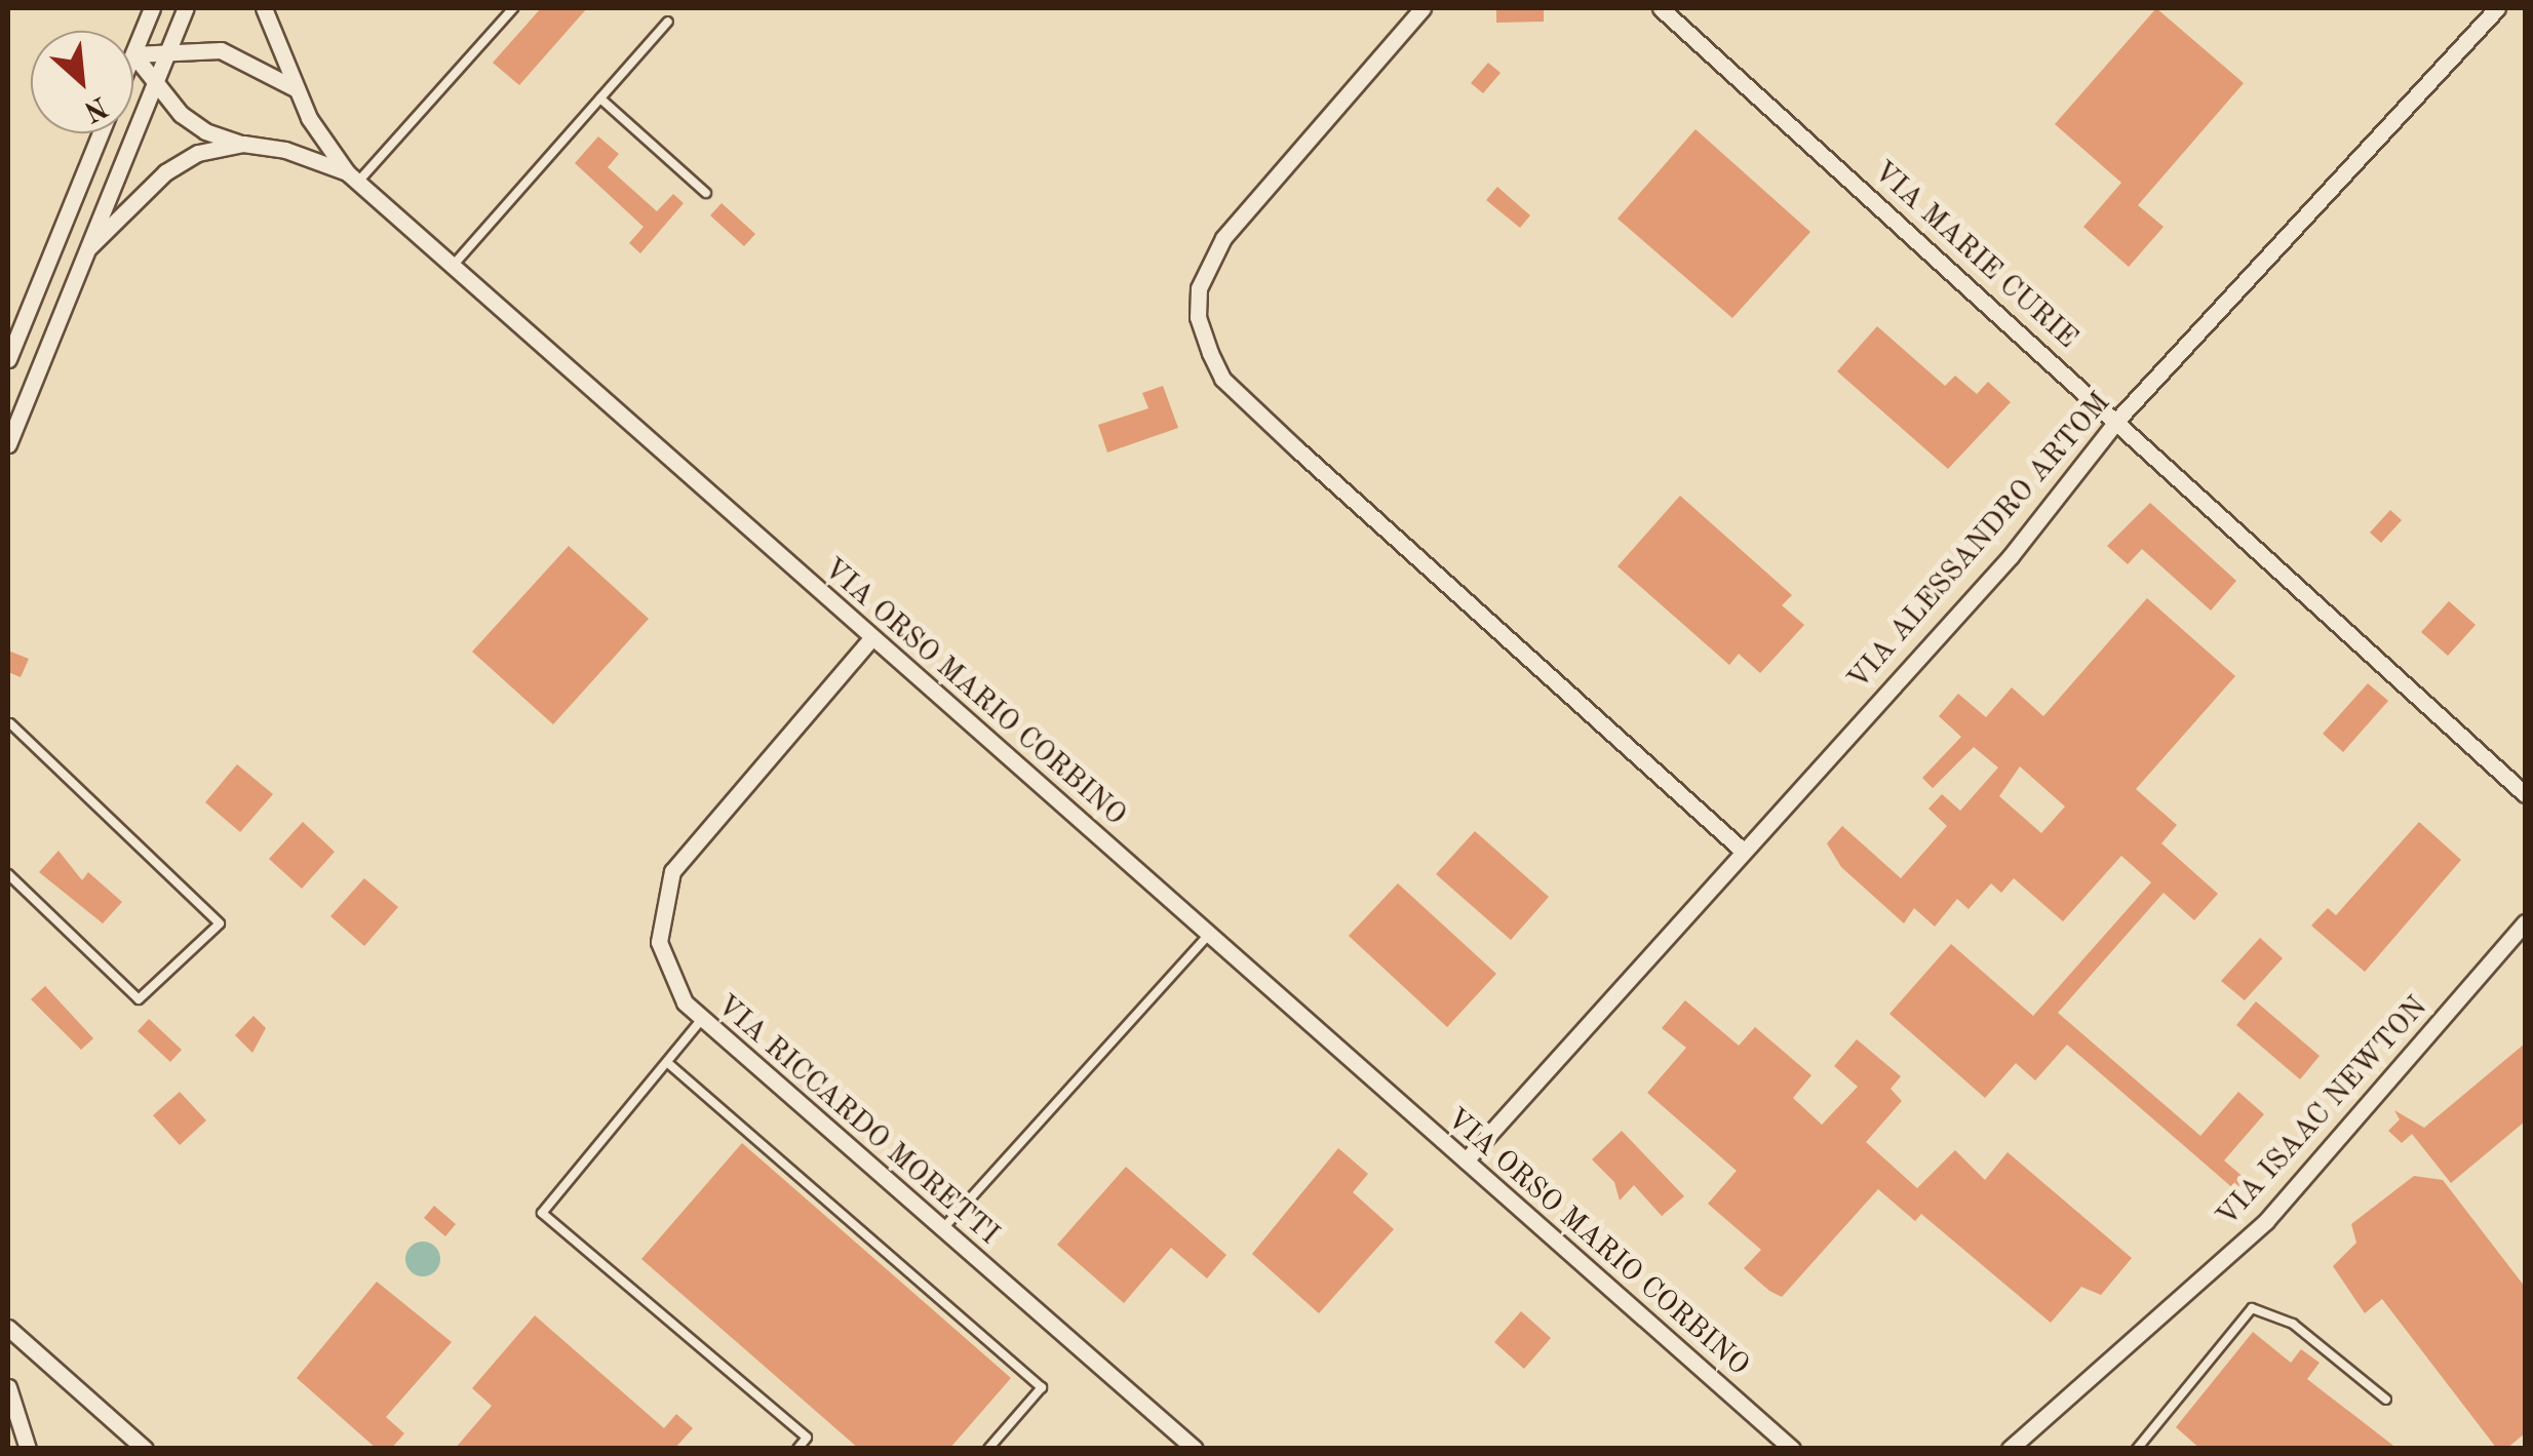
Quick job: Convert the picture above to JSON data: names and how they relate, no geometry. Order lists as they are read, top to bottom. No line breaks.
{"streets":{"street":["VIA MARIE CURIE","VIA ALESSANDRO ARTOM","VIA ORSO MARIO CORBINO","VIA ISAAC NEWTON","VIA RICCARDO MORETTI"]},"crossings":[["VIA MARIE CURIE","VIA ALESSANDRO ARTOM"],["VIA ALESSANDRO ARTOM","VIA ORSO MARIO CORBINO"],["VIA ORSO MARIO CORBINO","VIA RICCARDO MORETTI"]],"north":"bottom right"}
